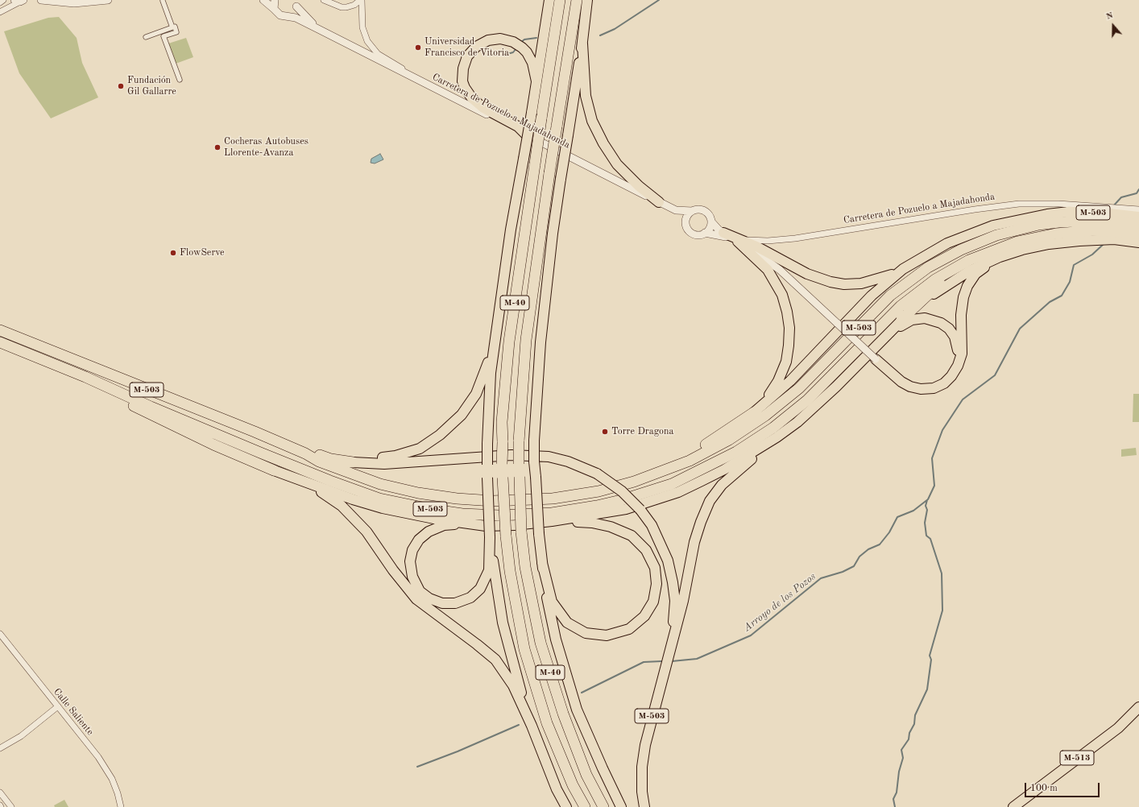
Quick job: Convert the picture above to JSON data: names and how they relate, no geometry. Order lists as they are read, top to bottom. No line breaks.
{"streets":{"highway":["M-503","M-40"],"main road":["M-513"],"street":["Carretera de Pozuelo a Majadahonda","Calle Saliente"]},"crossings":[["Carretera de Pozuelo a Majadahonda","M-503"]],"water":["Arroyo de los Pozos"],"places":["Universidad Francisco de Vitoria","Fundación Gil Gallarre","Cocheras Autobuses Llorente-Avanza","FlowServe","Torre Dragona"],"scale_bar":"100 m","north":"top"}
